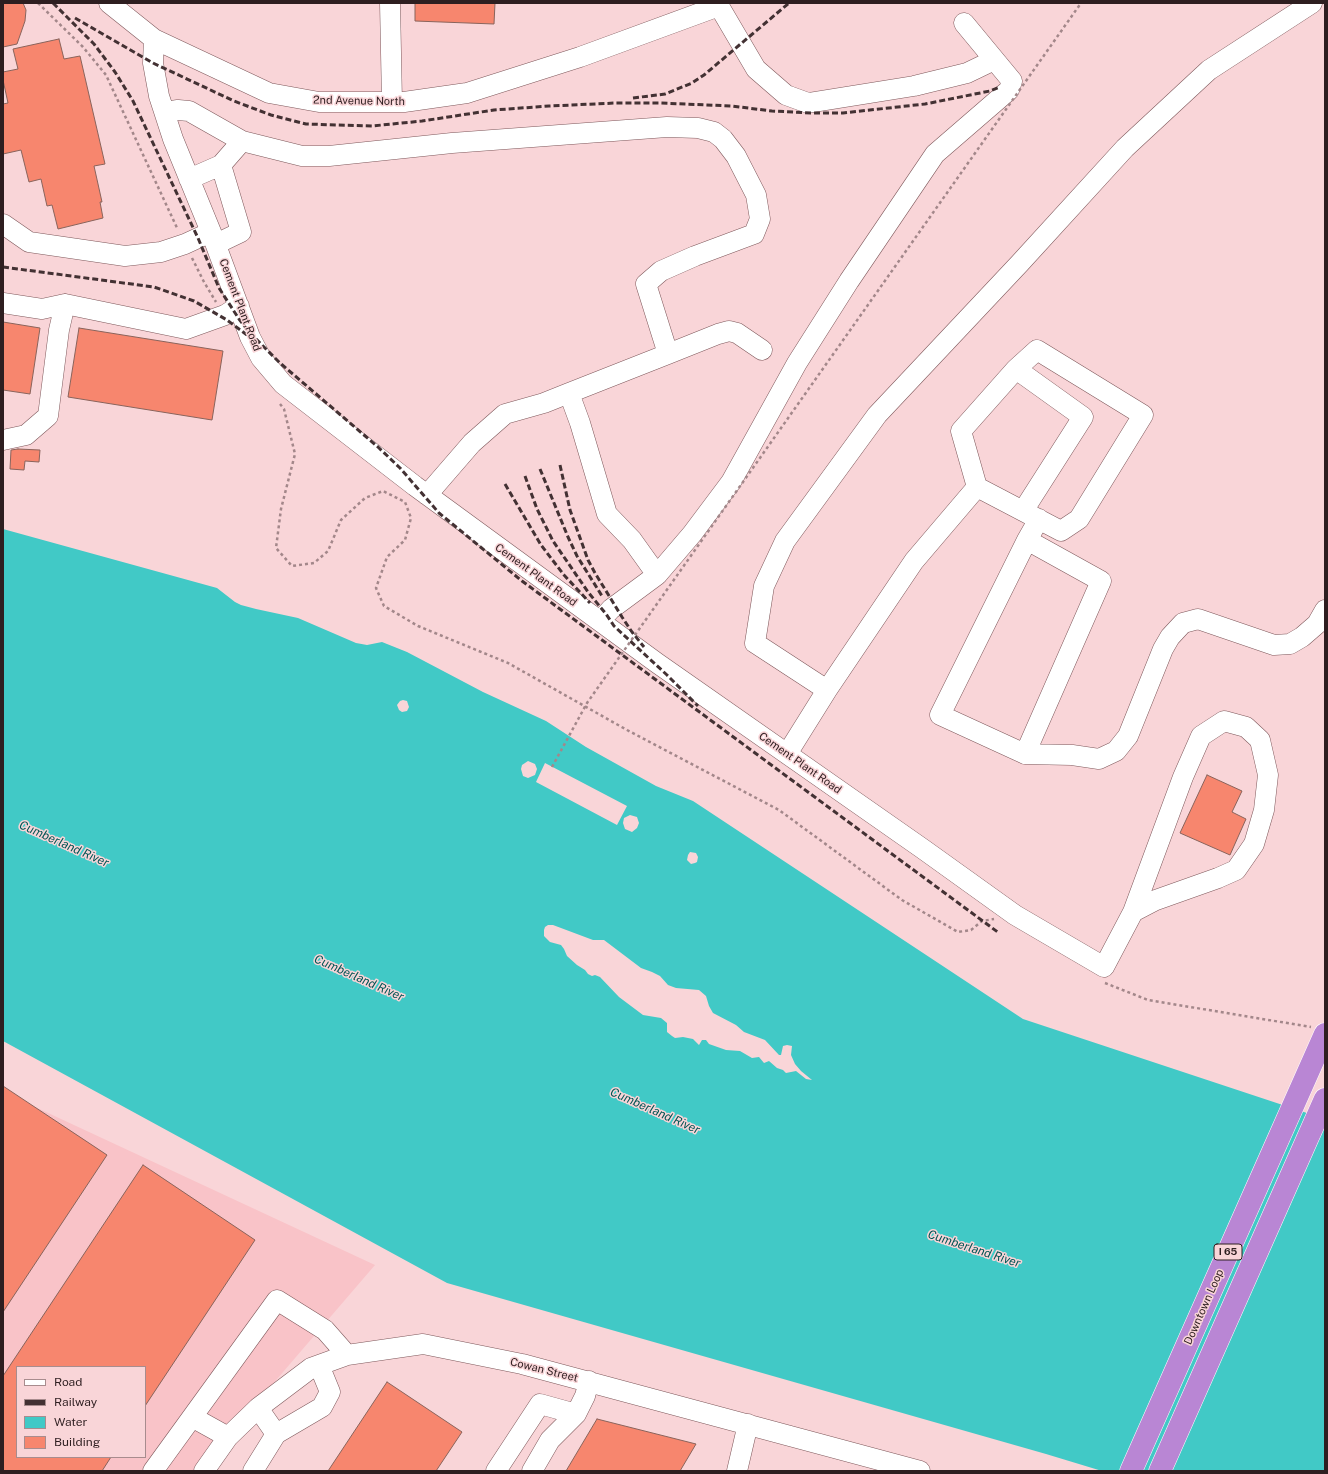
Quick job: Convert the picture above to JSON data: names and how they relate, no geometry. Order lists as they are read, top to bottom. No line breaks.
{"streets":{"highway":["I 65","Downtown Loop"],"street":["2nd Avenue North","Cement Plant Road","Cowan Street"]},"crossings":[["2nd Avenue North","Cement Plant Road"]],"water":["Cumberland River"],"legend":["Road","Railway","Water","Building"]}
